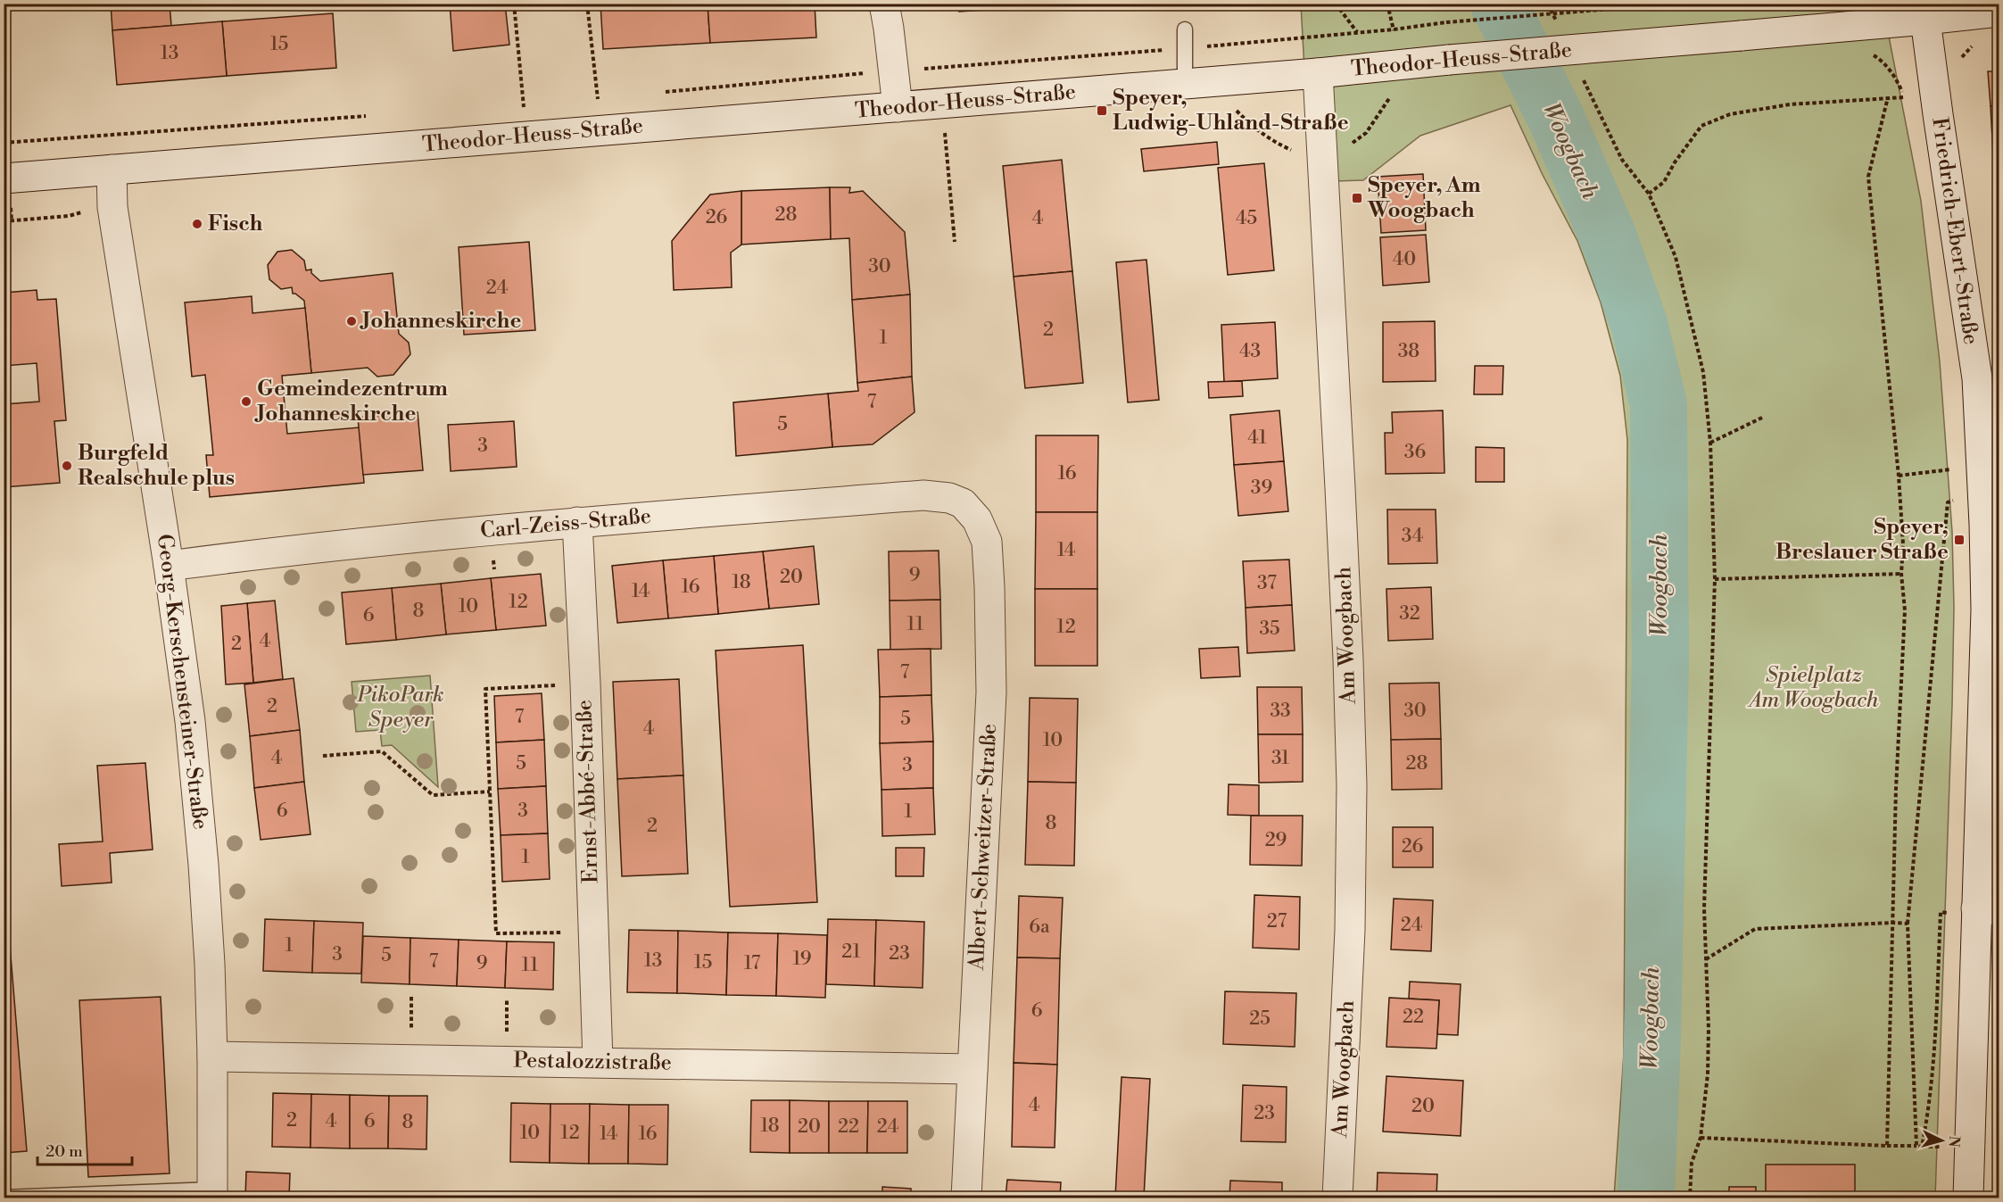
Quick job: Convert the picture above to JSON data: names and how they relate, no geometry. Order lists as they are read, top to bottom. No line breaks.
{"streets":{"street":["Theodor-Heuss-Straße","Friedrich-Ebert-Straße","Carl-Zeiss-Straße","Am Woogbach","Georg-Kerschensteiner-Straße","Ernst-Abbé-Straße","Albert-Schweitzer-Straße","Pestalozzistraße"]},"crossings":[["Theodor-Heuss-Straße","Friedrich-Ebert-Straße"],["Theodor-Heuss-Straße","Am Woogbach"],["Theodor-Heuss-Straße","Georg-Kerschensteiner-Straße"],["Carl-Zeiss-Straße","Georg-Kerschensteiner-Straße"],["Carl-Zeiss-Straße","Ernst-Abbé-Straße"],["Carl-Zeiss-Straße","Albert-Schweitzer-Straße"],["Georg-Kerschensteiner-Straße","Pestalozzistraße"],["Ernst-Abbé-Straße","Pestalozzistraße"],["Albert-Schweitzer-Straße","Pestalozzistraße"]],"water":["Woogbach"],"parks":["Spielplatz Am Woogbach","PikoPark Speyer"],"places":{"transit":["Speyer, Ludwig-Uhland-Straße","Speyer, Am Woogbach","Speyer, Breslauer Straße"],"other":["Fisch","Johanneskirche","Gemeindezentrum Johanneskirche","Burgfeld Realschule plus"]},"house_numbers":["15","13","28","26","4","45","40","30","24","2","1","43","38","7","5","41","3","36","16","39","34","14","9","20","18","37","16","14","12","10","8","32","6","11","12","35","4","2","7","2","33","30","7","5","4","10","4","31","5","28","3","6","3","1","8","2","29","26","1","27","24","6a","1","21","23","3","5","19","13","7","15","9","17","11","6","22","25","4","20","23","2","4","6","8","18","20","22","24","10","12","14","16"],"scale_bar":"20 m","north":"right"}
